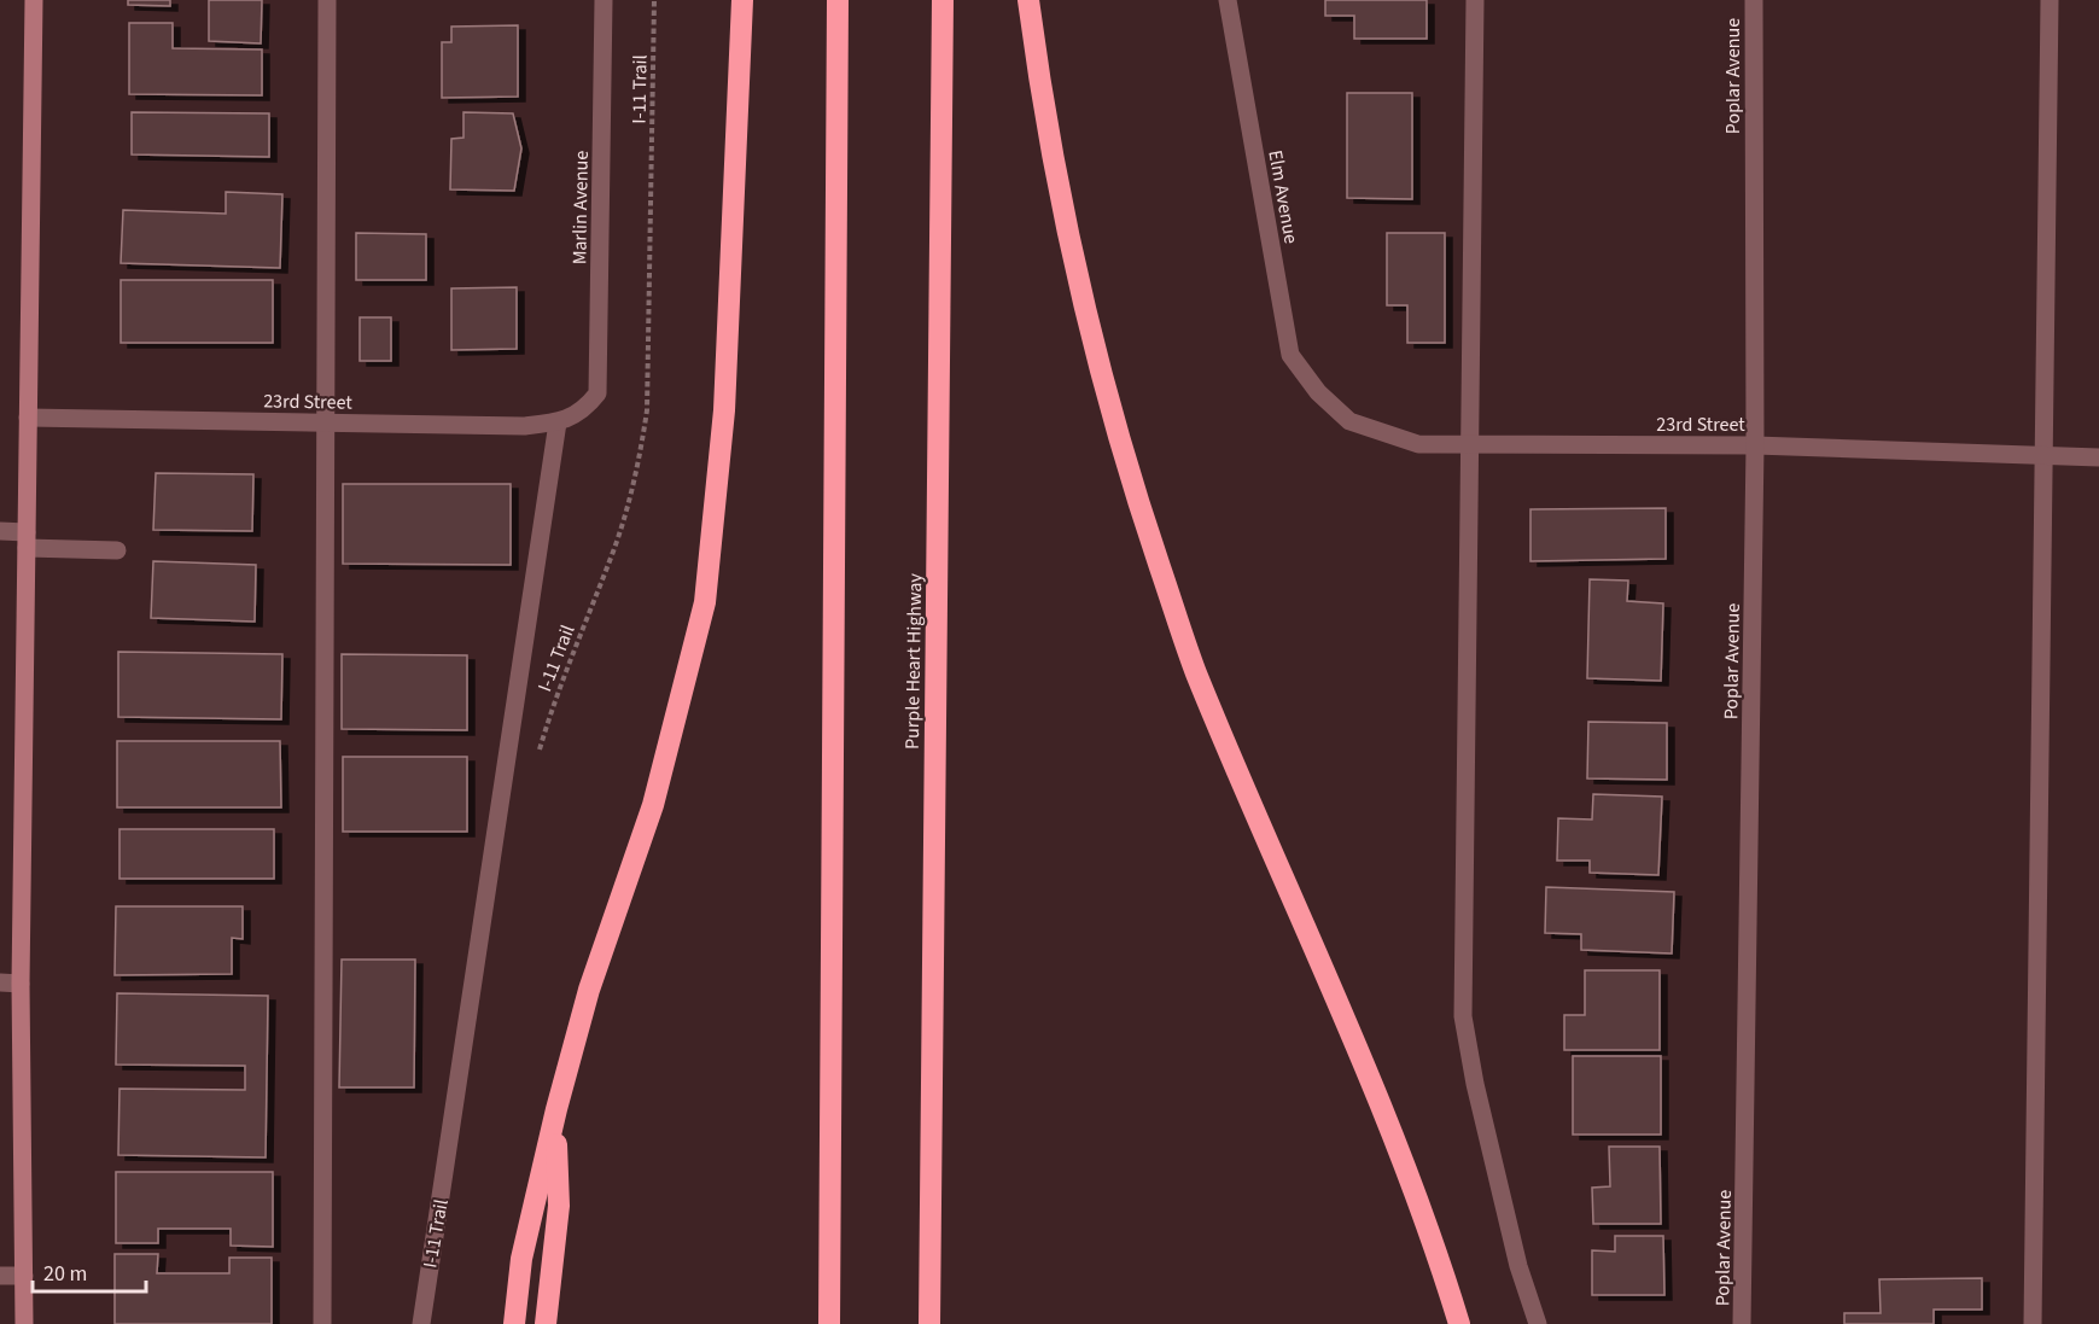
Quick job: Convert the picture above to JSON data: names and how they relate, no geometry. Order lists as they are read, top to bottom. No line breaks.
{"streets":{"highway":["Purple Heart Highway"],"street":["Poplar Avenue","Elm Avenue","Marlin Avenue","23rd Street"],"path":["I-11 Trail"]},"crossings":[["Poplar Avenue","23rd Street"],["Elm Avenue","23rd Street"],["Marlin Avenue","23rd Street"]],"scale_bar":"20 m"}
